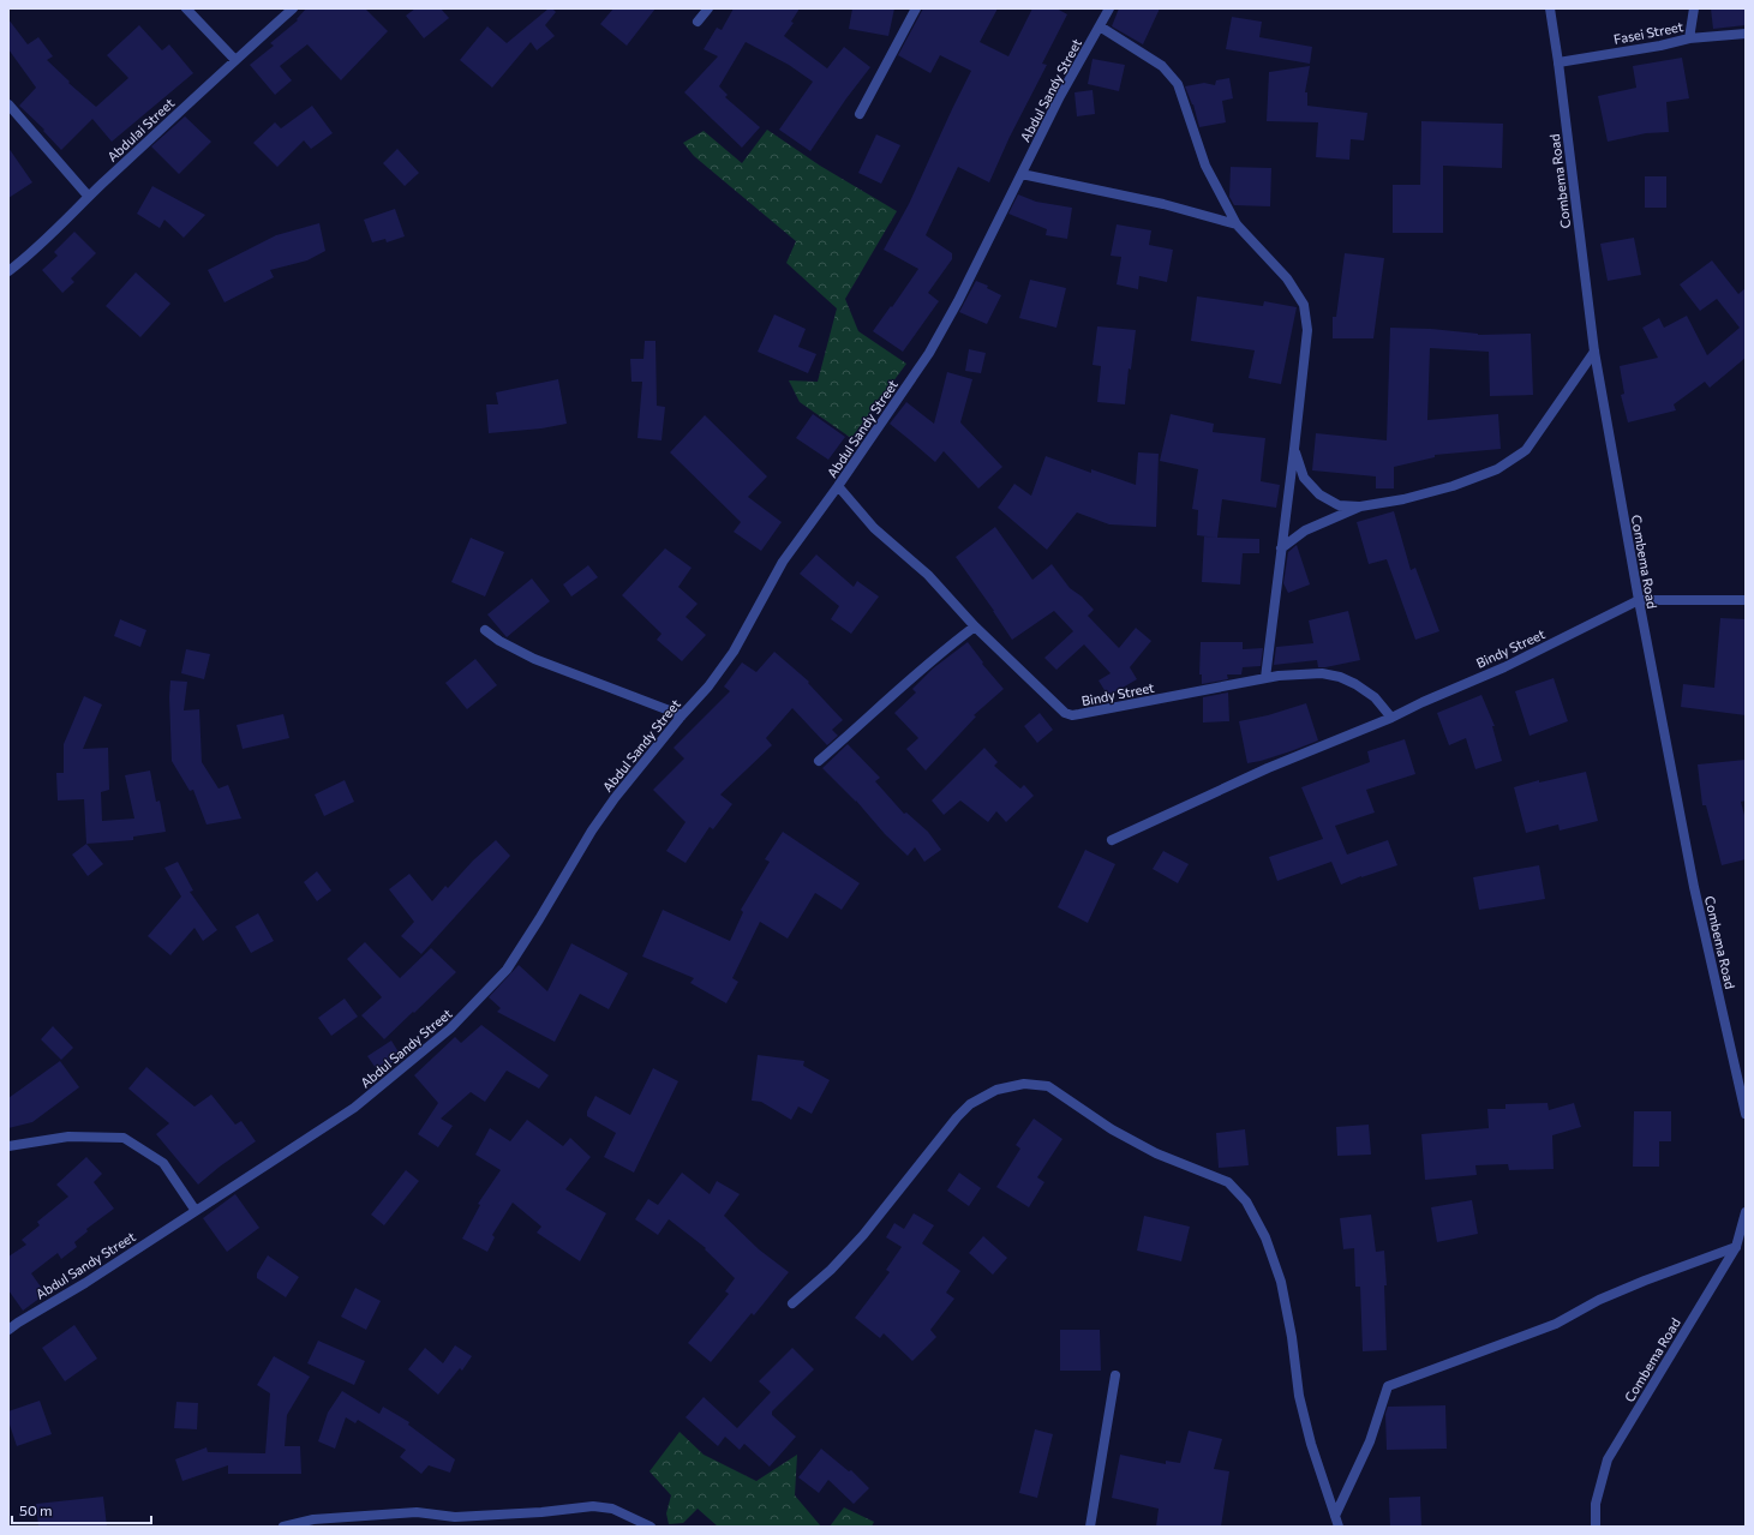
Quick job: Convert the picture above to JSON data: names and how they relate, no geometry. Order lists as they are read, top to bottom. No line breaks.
{"streets":{"street":["Fasei Street","Abdul Sandy Street","Abdulai Street","Combema Road","Bindy Street"]},"crossings":[["Fasei Street","Combema Road"],["Abdul Sandy Street","Bindy Street"],["Combema Road","Bindy Street"]],"scale_bar":"50 m"}
